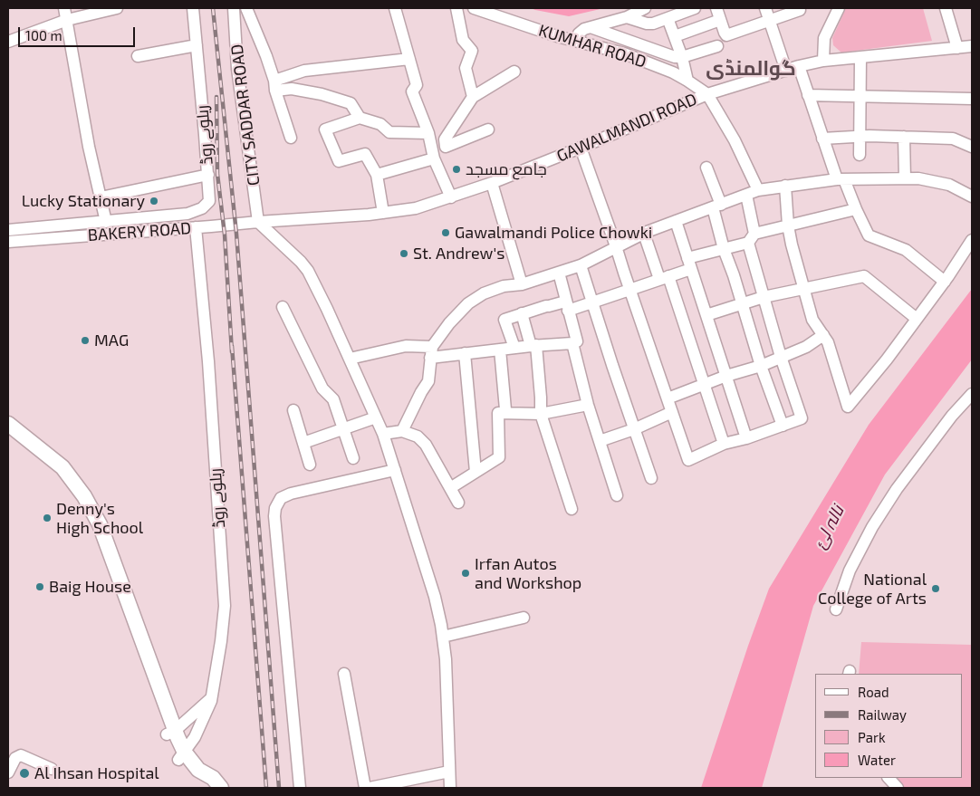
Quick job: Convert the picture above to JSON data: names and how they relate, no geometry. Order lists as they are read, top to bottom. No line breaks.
{"streets":{"street":["KUMHAR ROAD","CITY SADDAR ROAD","GAWALMANDI ROAD","ریلوے روڈ","BAKERY ROAD"]},"crossings":[["KUMHAR ROAD","GAWALMANDI ROAD"],["CITY SADDAR ROAD","GAWALMANDI ROAD"],["CITY SADDAR ROAD","BAKERY ROAD"],["GAWALMANDI ROAD","BAKERY ROAD"],["ریلوے روڈ","BAKERY ROAD"]],"districts":["گوالمنڈی"],"water":["نالہ لئ"],"places":["جامع مسجد","Lucky Stationary","Gawalmandi Police Chowki","St. Andrew's","MAG","Denny's High School","Irfan Autos and Workshop","Baig House","National College of Arts","Al Ihsan Hospital"],"legend":["Road","Railway","Park","Water"],"scale_bar":"100 m"}
